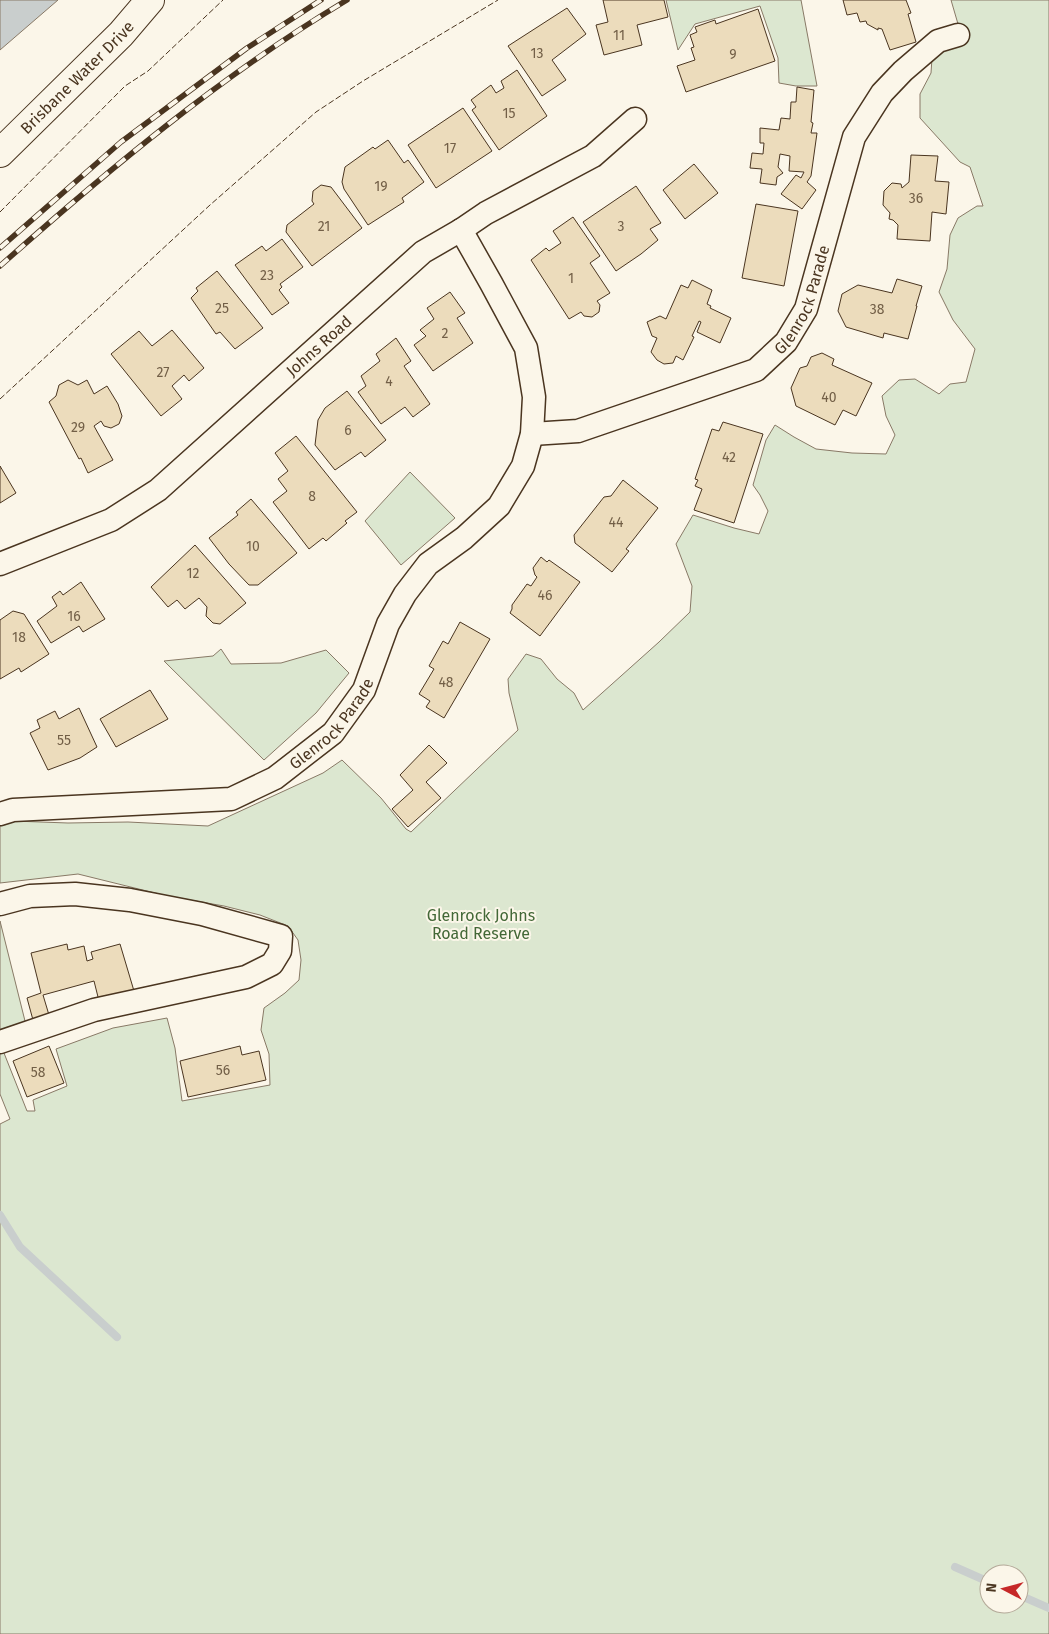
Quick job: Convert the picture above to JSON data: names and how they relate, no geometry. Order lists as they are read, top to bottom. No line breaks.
{"streets":{"main road":["Brisbane Water Drive"],"street":["Glenrock Parade","Johns Road"]},"crossings":[["Glenrock Parade","Johns Road"]],"parks":["Glenrock Johns Road Reserve"],"house_numbers":["11","13","9","15","17","19","36","21","3","23","1","25","38","2","27","4","40","29","6","42","8","44","10","12","46","16","18","48","55","56","58"],"north":"left"}
